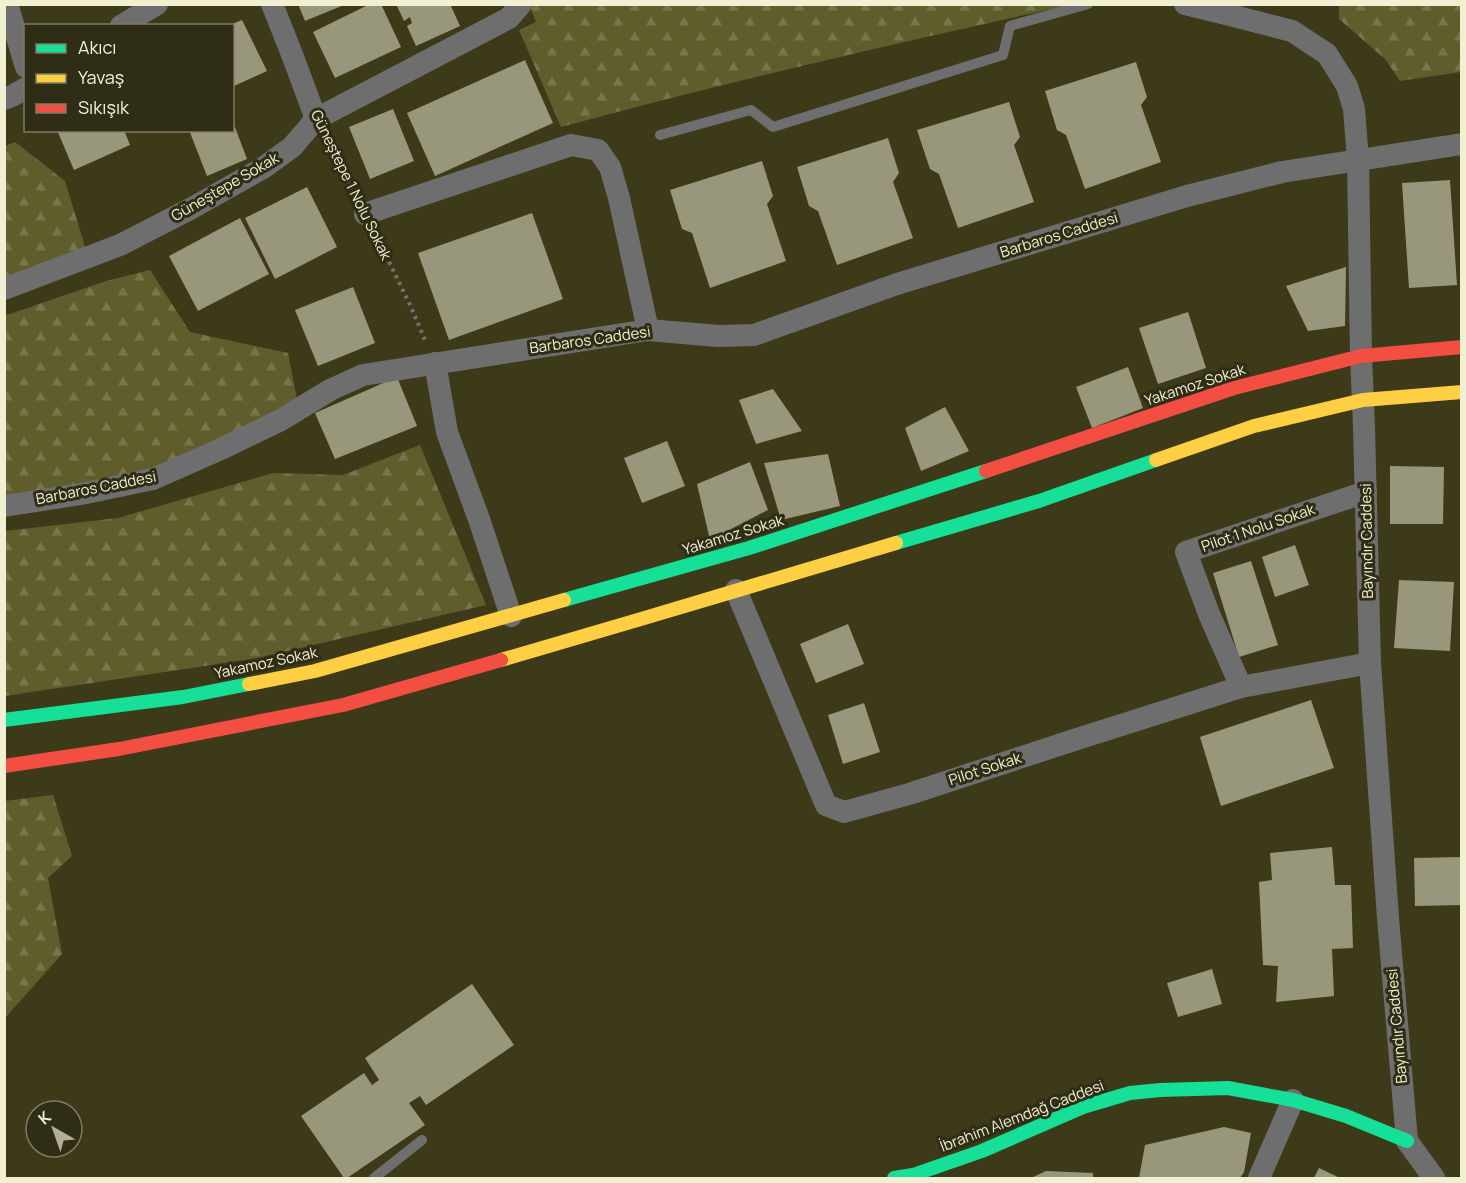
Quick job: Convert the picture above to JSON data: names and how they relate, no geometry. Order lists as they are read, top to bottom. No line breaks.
{"streets":{"main road":["Yakamoz Sokak","İbrahim Alemdağ Caddesi"],"street":["Güneştepe 1 Nolu Sokak","Güneştepe Sokak","Barbaros Caddesi","Pilot 1 Nolu Sokak","Bayındır Caddesi","Pilot Sokak"]},"crossings":[["Güneştepe 1 Nolu Sokak","Güneştepe Sokak"],["Güneştepe 1 Nolu Sokak","Barbaros Caddesi"],["Barbaros Caddesi","Bayındır Caddesi"],["Yakamoz Sokak","Bayındır Caddesi"],["Pilot 1 Nolu Sokak","Bayındır Caddesi"],["Pilot 1 Nolu Sokak","Pilot Sokak"],["Bayındır Caddesi","Pilot Sokak"],["Bayındır Caddesi","İbrahim Alemdağ Caddesi"]],"legend":["Akıcı","Yavaş","Sıkışık"],"north":"top left"}
